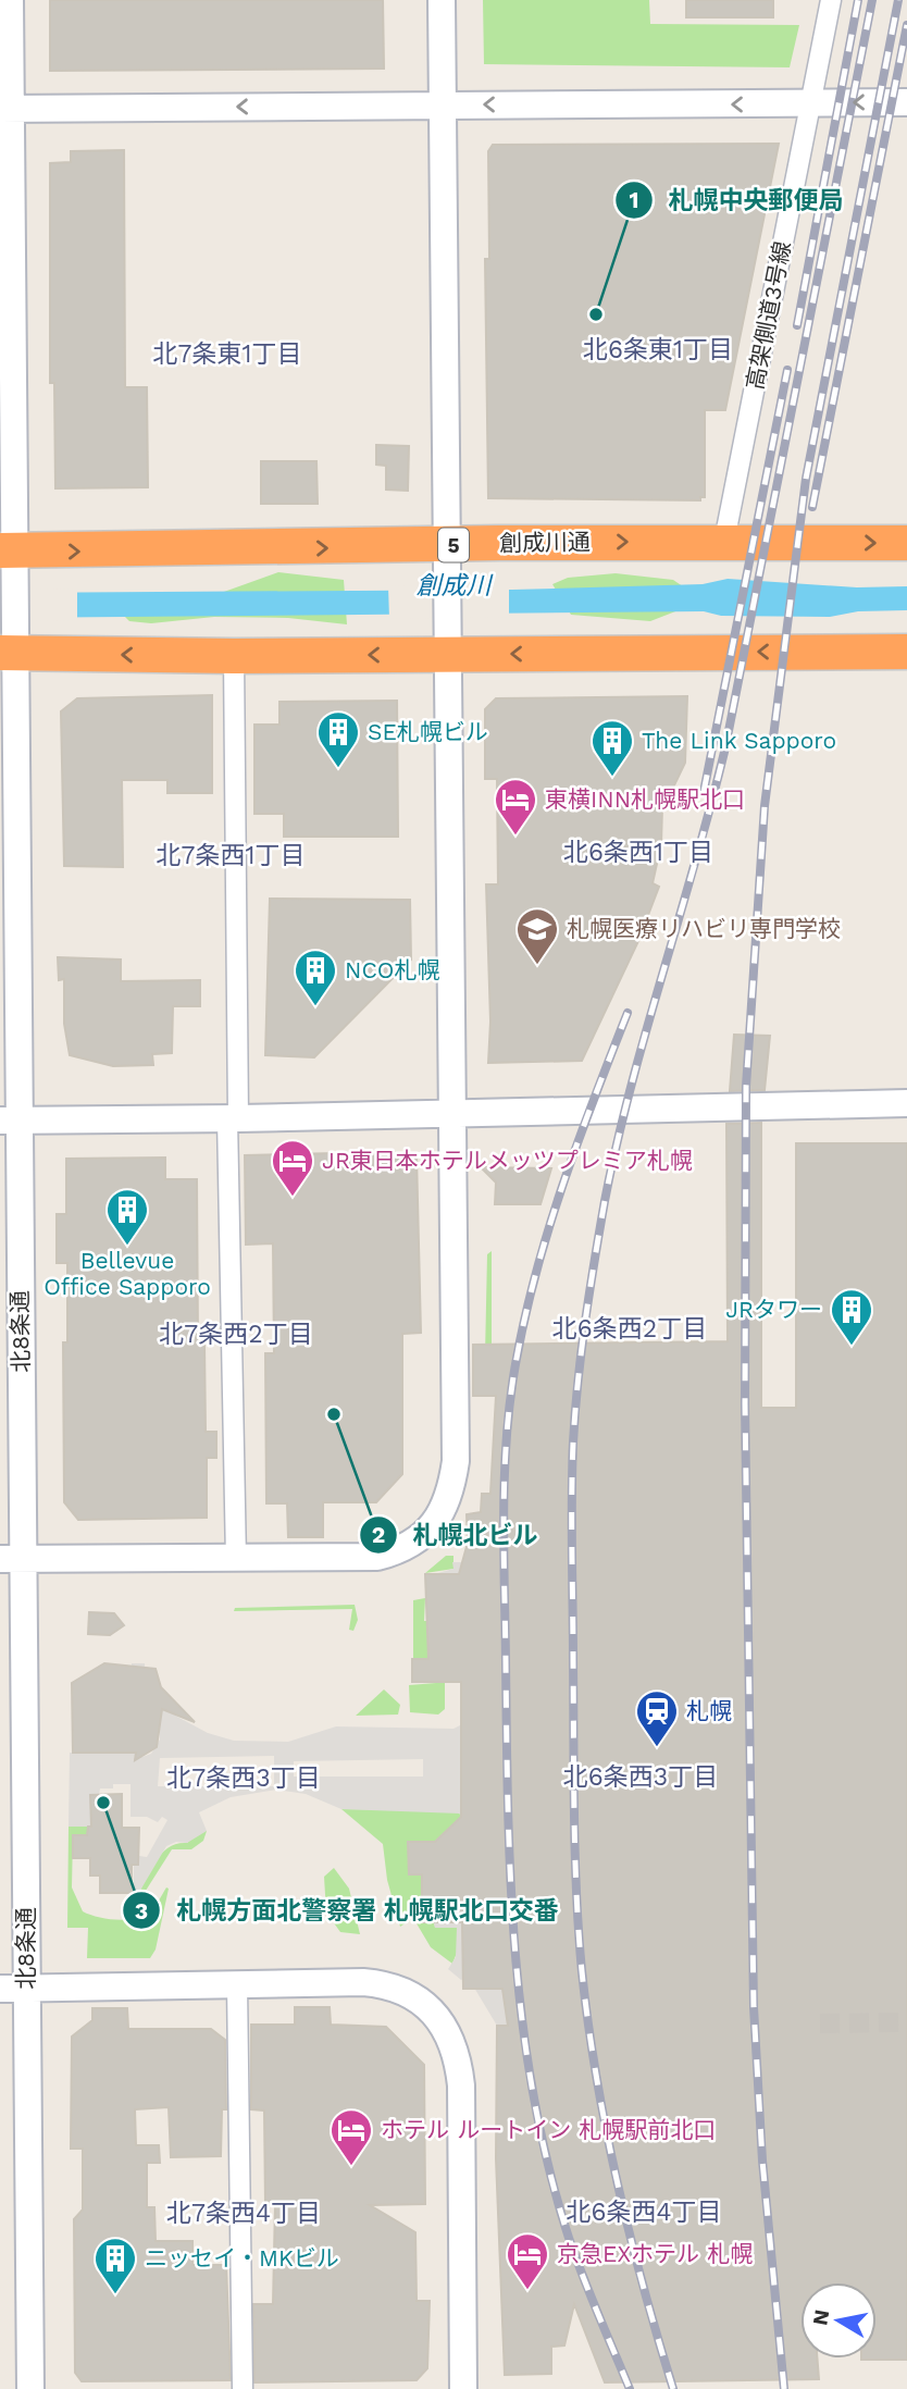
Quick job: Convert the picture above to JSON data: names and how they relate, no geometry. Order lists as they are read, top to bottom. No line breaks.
{"streets":{"highway":["創成川通","5"],"street":["高架側道3号線","北8条通"]},"crossings":[["高架側道3号線","創成川通"],["創成川通","北8条通"]],"districts":["北6条東1丁目","北7条東1丁目","北6条西1丁目","北7条西1丁目","北6条西2丁目","北7条西2丁目","北6条西3丁目","北7条西3丁目","北6条西4丁目","北7条西4丁目"],"water":["創成川"],"places":{"other":["札幌中央郵便局","札幌北ビル","札幌方面北警察署 札幌駅北口交番"],"building":["SE札幌ビル","The Link Sapporo","NCO札幌","Bellevue Office Sapporo","JRタワー","ニッセイ・MKビル"],"hotel":["東横INN札幌駅北口","JR東日本ホテルメッツプレミア札幌","ホテル ルートイン 札幌駅前北口","京急EXホテル 札幌"],"school or university":["札幌医療リハビリ専門学校"],"station":["札幌"]},"north":"left"}
